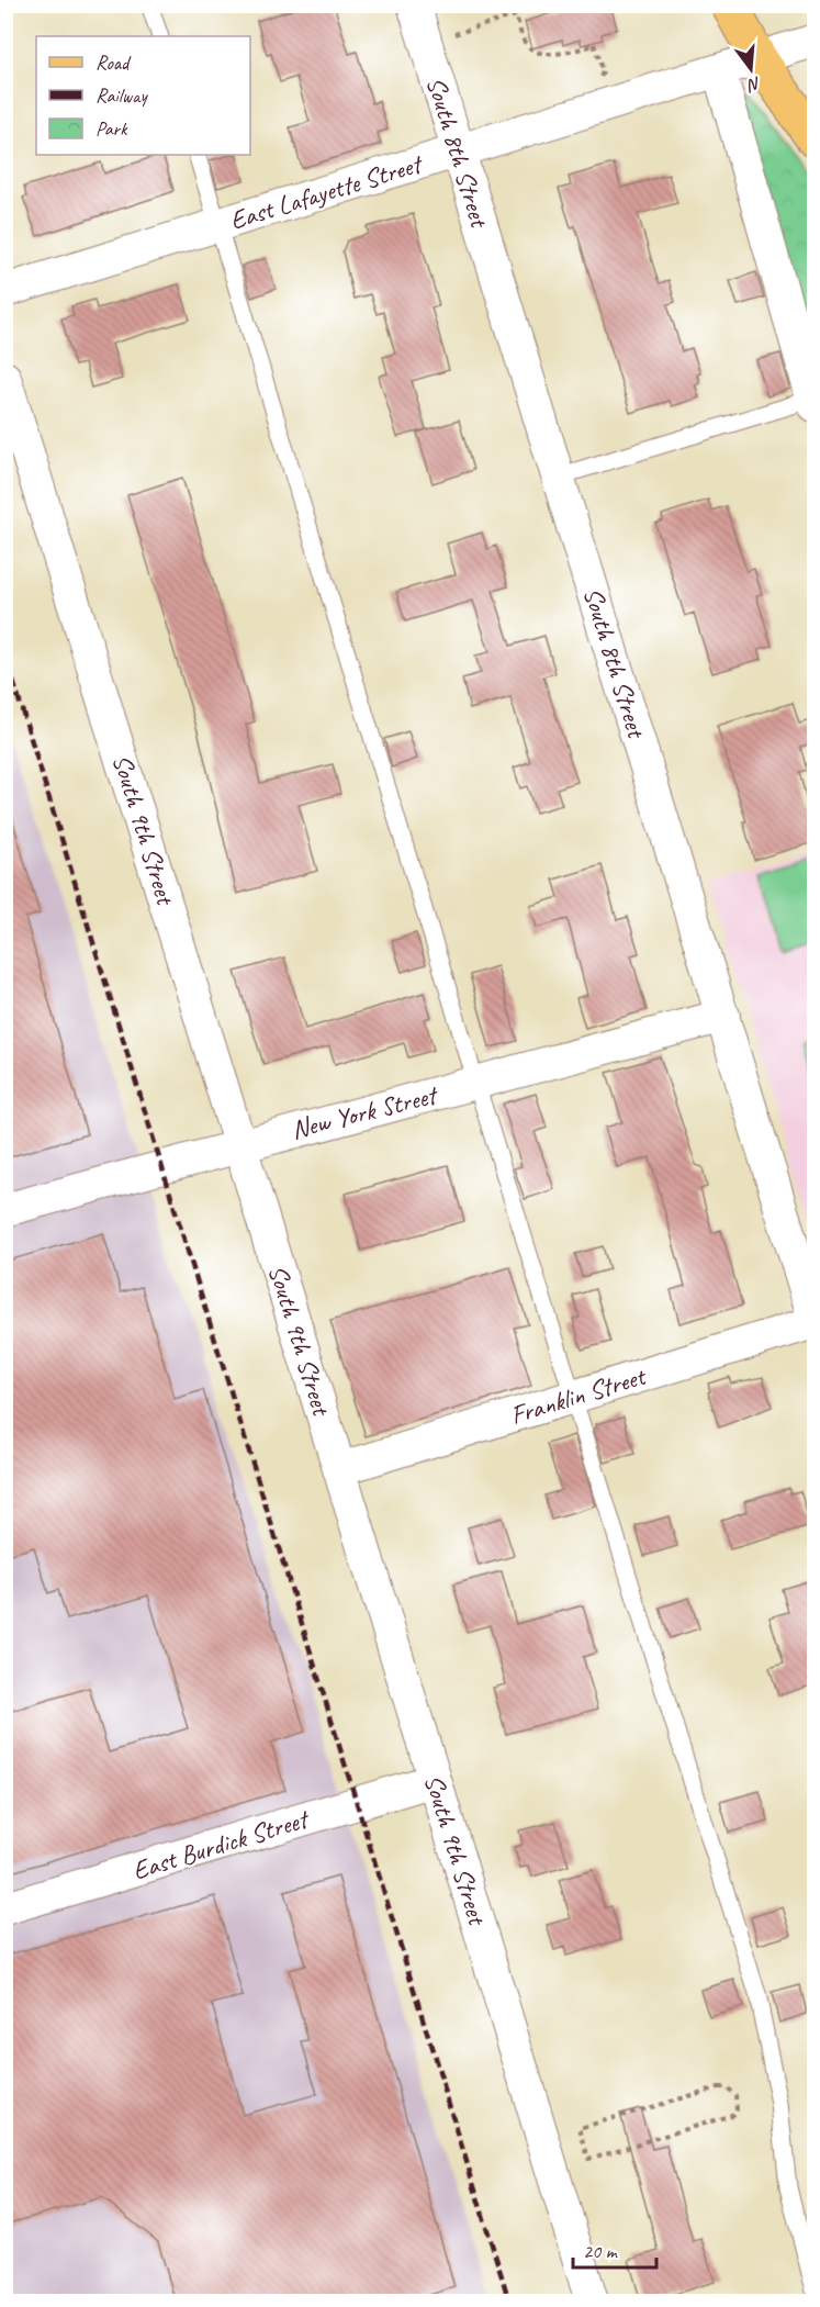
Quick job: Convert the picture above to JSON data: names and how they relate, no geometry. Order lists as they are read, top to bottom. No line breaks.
{"streets":{"street":["South 8th Street","East Lafayette Street","South 9th Street","New York Street","Franklin Street","East Burdick Street"]},"crossings":[["South 8th Street","East Lafayette Street"],["South 8th Street","New York Street"],["South 8th Street","Franklin Street"],["South 9th Street","New York Street"],["South 9th Street","Franklin Street"],["South 9th Street","East Burdick Street"]],"legend":["Road","Railway","Park"],"scale_bar":"20 m","north":"bottom"}
